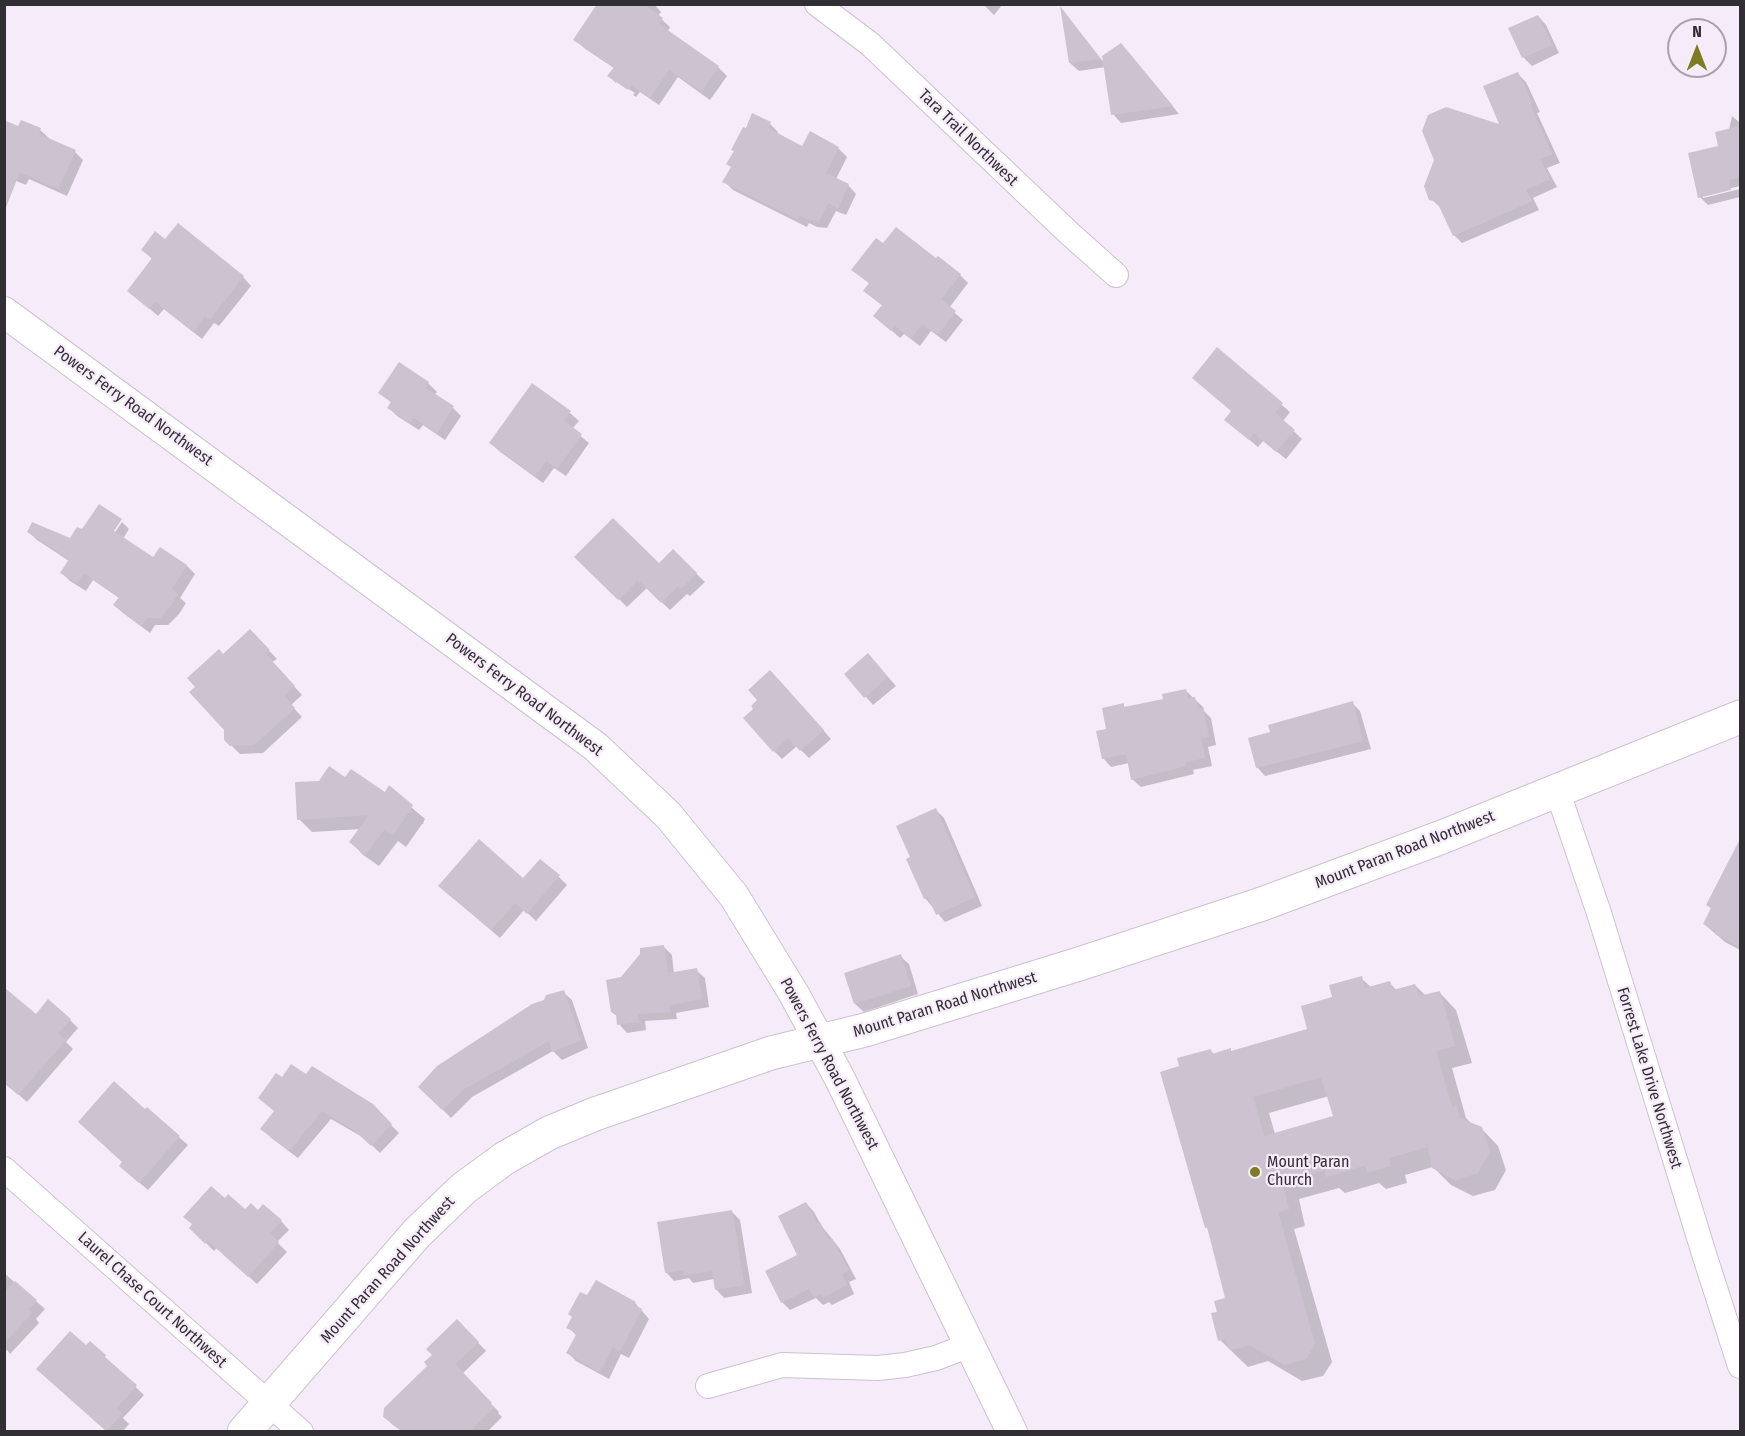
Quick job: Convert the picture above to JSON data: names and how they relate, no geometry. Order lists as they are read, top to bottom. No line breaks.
{"streets":{"main road":["Mount Paran Road Northwest"],"street":["Tara Trail Northwest","Powers Ferry Road Northwest","Forrest Lake Drive Northwest","Laurel Chase Court Northwest"]},"crossings":[["Powers Ferry Road Northwest","Mount Paran Road Northwest"],["Mount Paran Road Northwest","Forrest Lake Drive Northwest"],["Mount Paran Road Northwest","Laurel Chase Court Northwest"]],"places":["Mount Paran Church"],"north":"top"}
